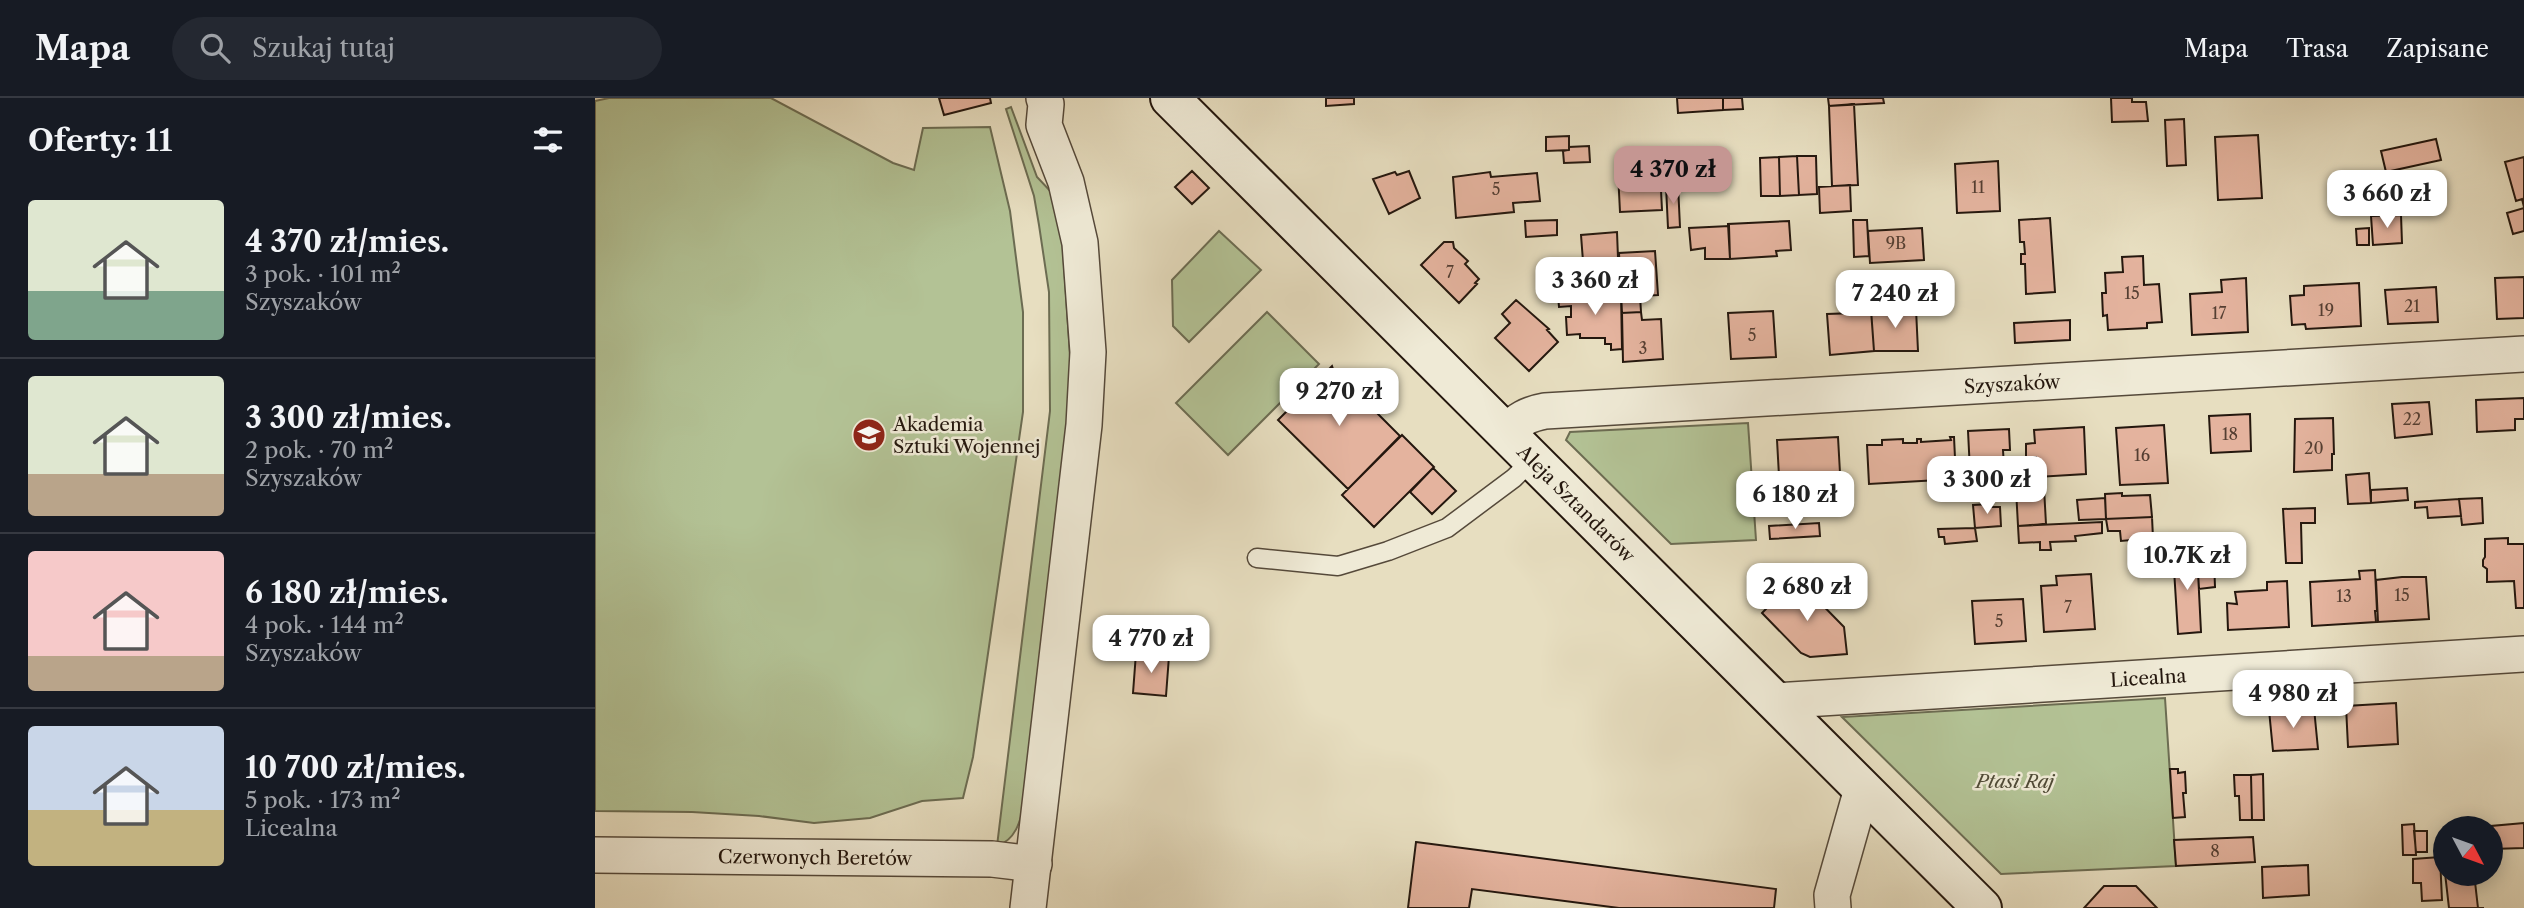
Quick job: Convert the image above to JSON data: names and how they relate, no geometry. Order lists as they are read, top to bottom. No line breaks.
{"streets":{"street":["Szyszaków","Aleja Sztandarów","Licealna","Czerwonych Beretów"]},"crossings":[["Szyszaków","Aleja Sztandarów"],["Aleja Sztandarów","Licealna"]],"parks":["Ptasi Raj"],"places":{"school or university":["Akademia Sztuki Wojennej"]},"house_numbers":["11","5","9B","7","15","21","19","17","5","3","22","18","20","16","15","13","7","5","8"],"north":"bottom right","page":{"header":"Mapa","search":"Szukaj tutaj","nav":["Mapa","Trasa","Zapisane"],"heading":"Oferty: 11","price":["4 370 zł","3 660 zł","3 360 zł","7 240 zł","9 270 zł","3 300 zł","6 180 zł","10.7K zł","2 680 zł","4 770 zł","4 980 zł"],"list":[{"name":"4 370 zł/mies.","note":"3 pok. · 101 m² · Szyszaków"},{"name":"3 300 zł/mies.","note":"2 pok. · 70 m² · Szyszaków"},{"name":"6 180 zł/mies.","note":"4 pok. · 144 m² · Szyszaków"},{"name":"10 700 zł/mies.","note":"5 pok. · 173 m² · Licealna"}]}}
